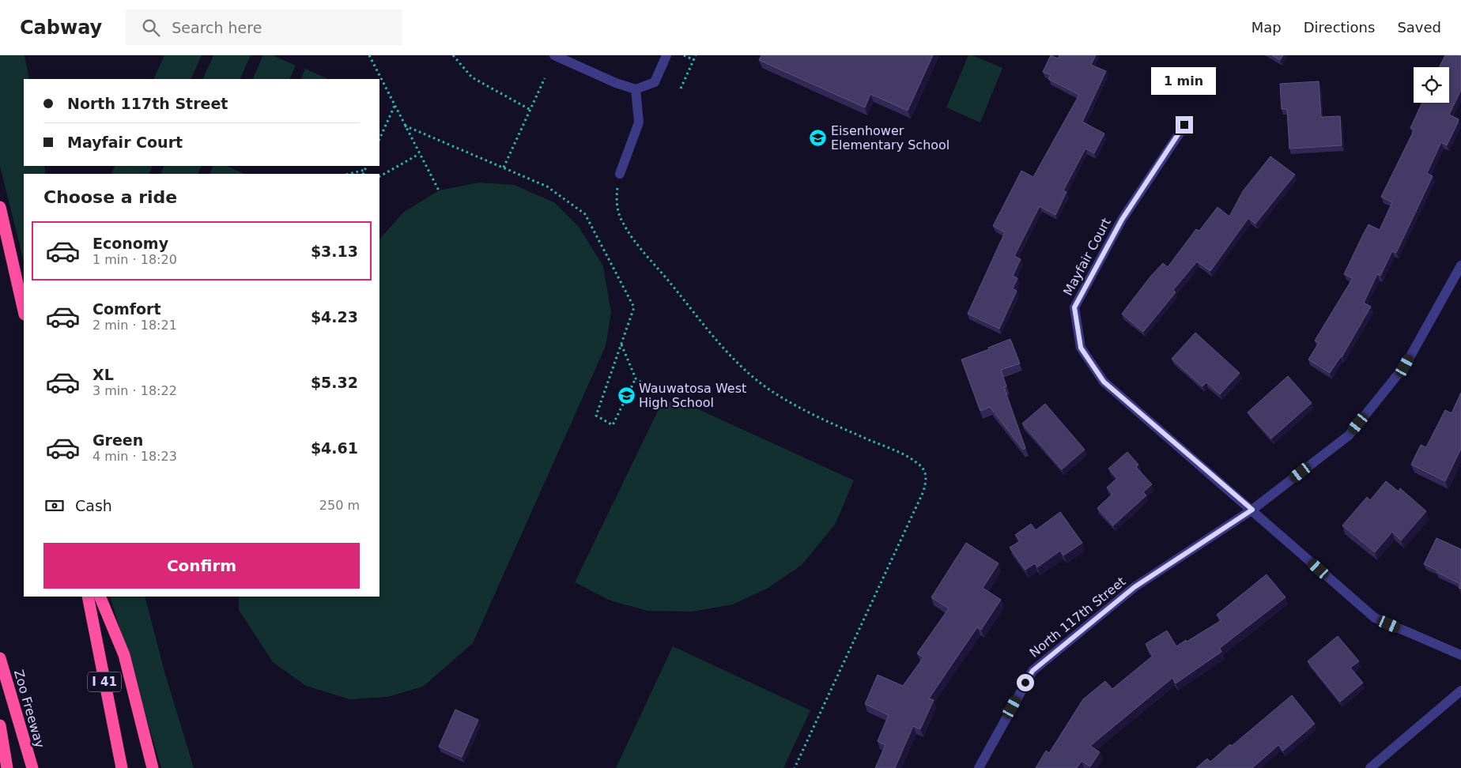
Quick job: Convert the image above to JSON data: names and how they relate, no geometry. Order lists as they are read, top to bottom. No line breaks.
{"streets":{"highway":["I 41","Zoo Freeway"],"street":["Mayfair Court","North 117th Street"]},"crossings":[["Mayfair Court","North 117th Street"]],"places":{"school or university":["Eisenhower Elementary School","Wauwatosa West High School"]},"page":{"header":"Cabway","search":"Search here","nav":["Map","Directions","Saved"],"bubble":"1 min","banner":["North 117th Street","Mayfair Court"],"heading":"Choose a ride","list":[{"name":"Economy","note":"1 min · 18:20","value":"$3.13"},{"name":"Comfort","note":"2 min · 18:21","value":"$4.23"},{"name":"XL","note":"3 min · 18:22","value":"$5.32"},{"name":"Green","note":"4 min · 18:23","value":"$4.61"}],"pay":["Cash","250 m"],"buttons":"Confirm"}}
